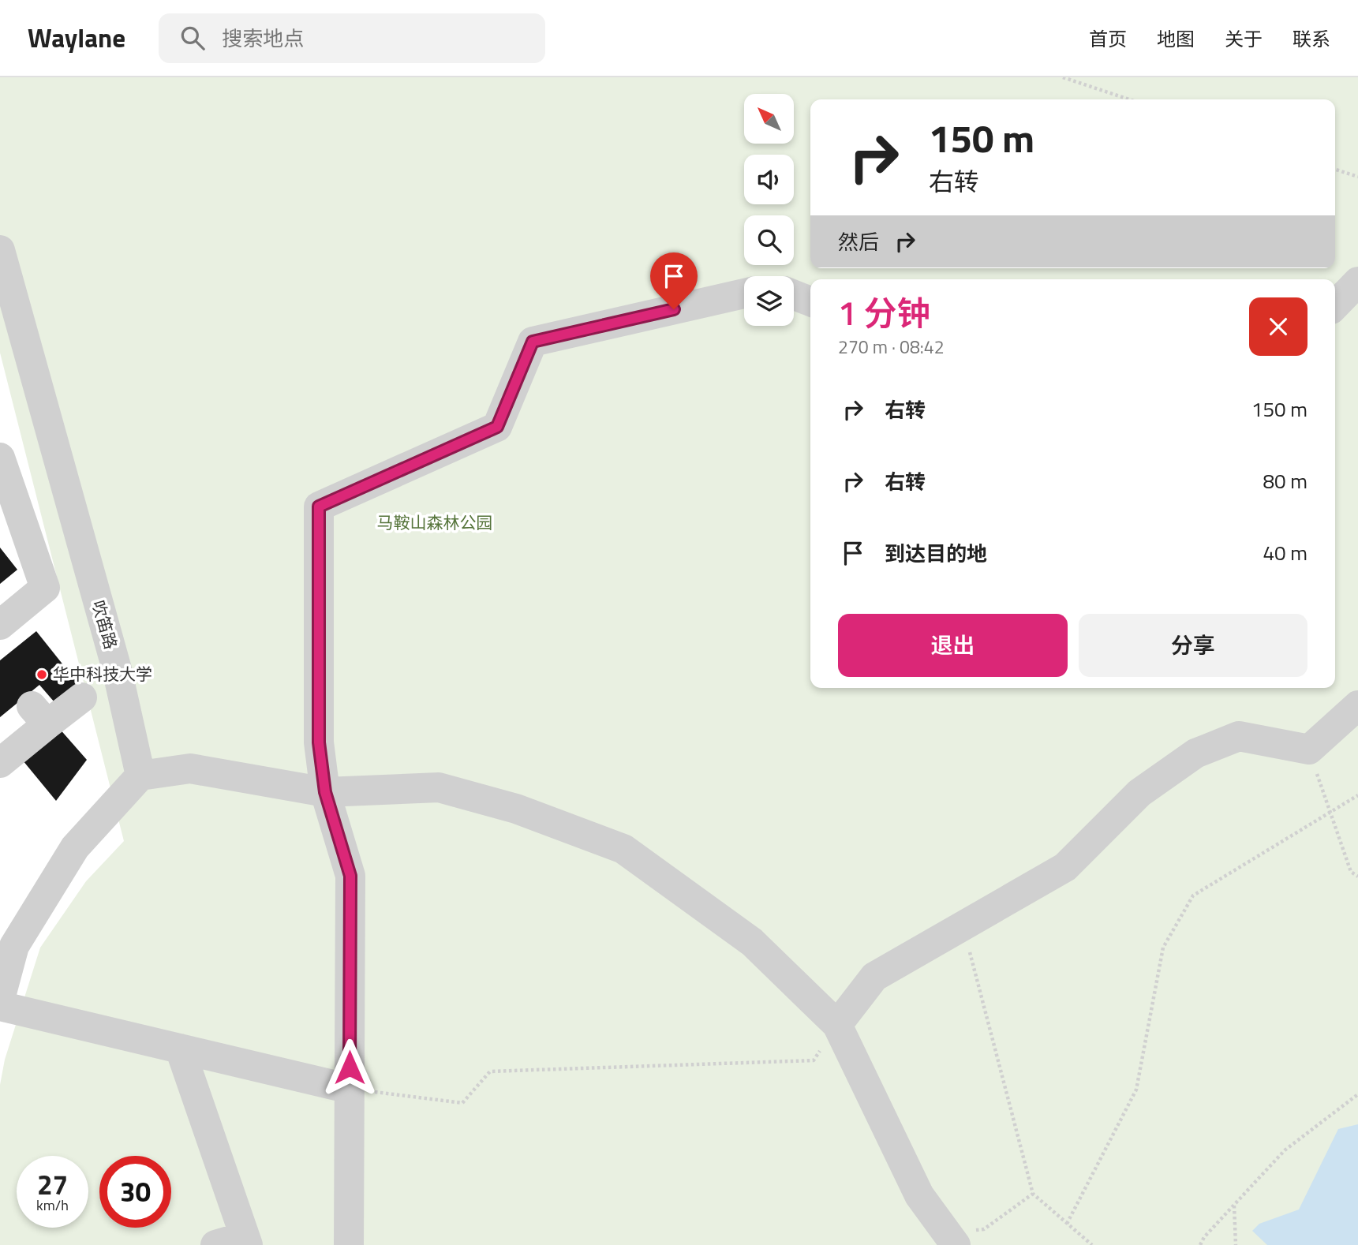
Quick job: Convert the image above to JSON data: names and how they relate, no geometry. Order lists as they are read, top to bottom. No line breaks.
{"streets":{"street":["吹笛路"]},"parks":["马鞍山森林公园"],"places":["华中科技大学"],"north":"top left","page":{"header":"Waylane","search":"搜索地点","nav":["首页","地图","关于","联系"],"turn":["150 m","右转"],"then":"然后","heading":["1 分钟","270 m · 08:42"],"list":[{"name":"右转","value":"150 m"},{"name":"右转","value":"80 m"},{"name":"到达目的地","value":"40 m"}],"buttons":["退出","分享"],"speed":"27 km/h","limit":"30"}}
